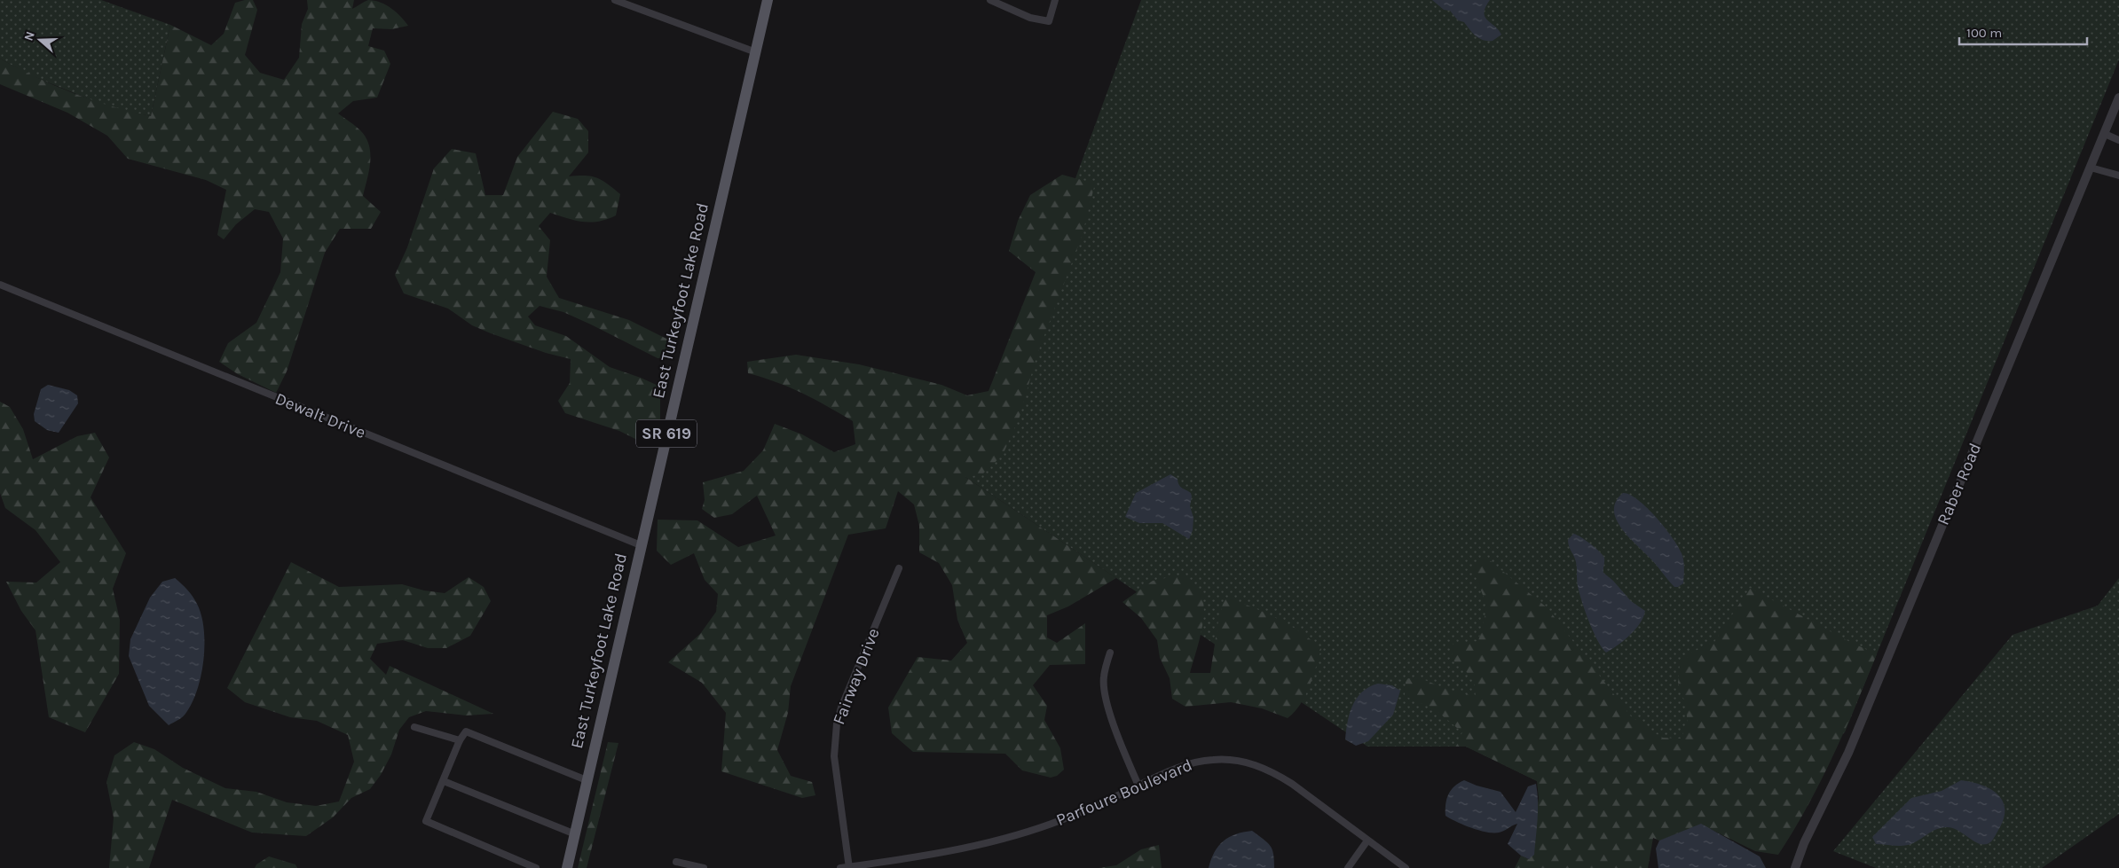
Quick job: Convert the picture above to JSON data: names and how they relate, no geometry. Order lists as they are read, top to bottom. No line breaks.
{"streets":{"main road":["East Turkeyfoot Lake Road","SR 619"],"street":["Dewalt Drive","Raber Road","Fairway Drive","Parfoure Boulevard"]},"crossings":[["East Turkeyfoot Lake Road","Dewalt Drive"],["Fairway Drive","Parfoure Boulevard"]],"scale_bar":"100 m","north":"left"}
